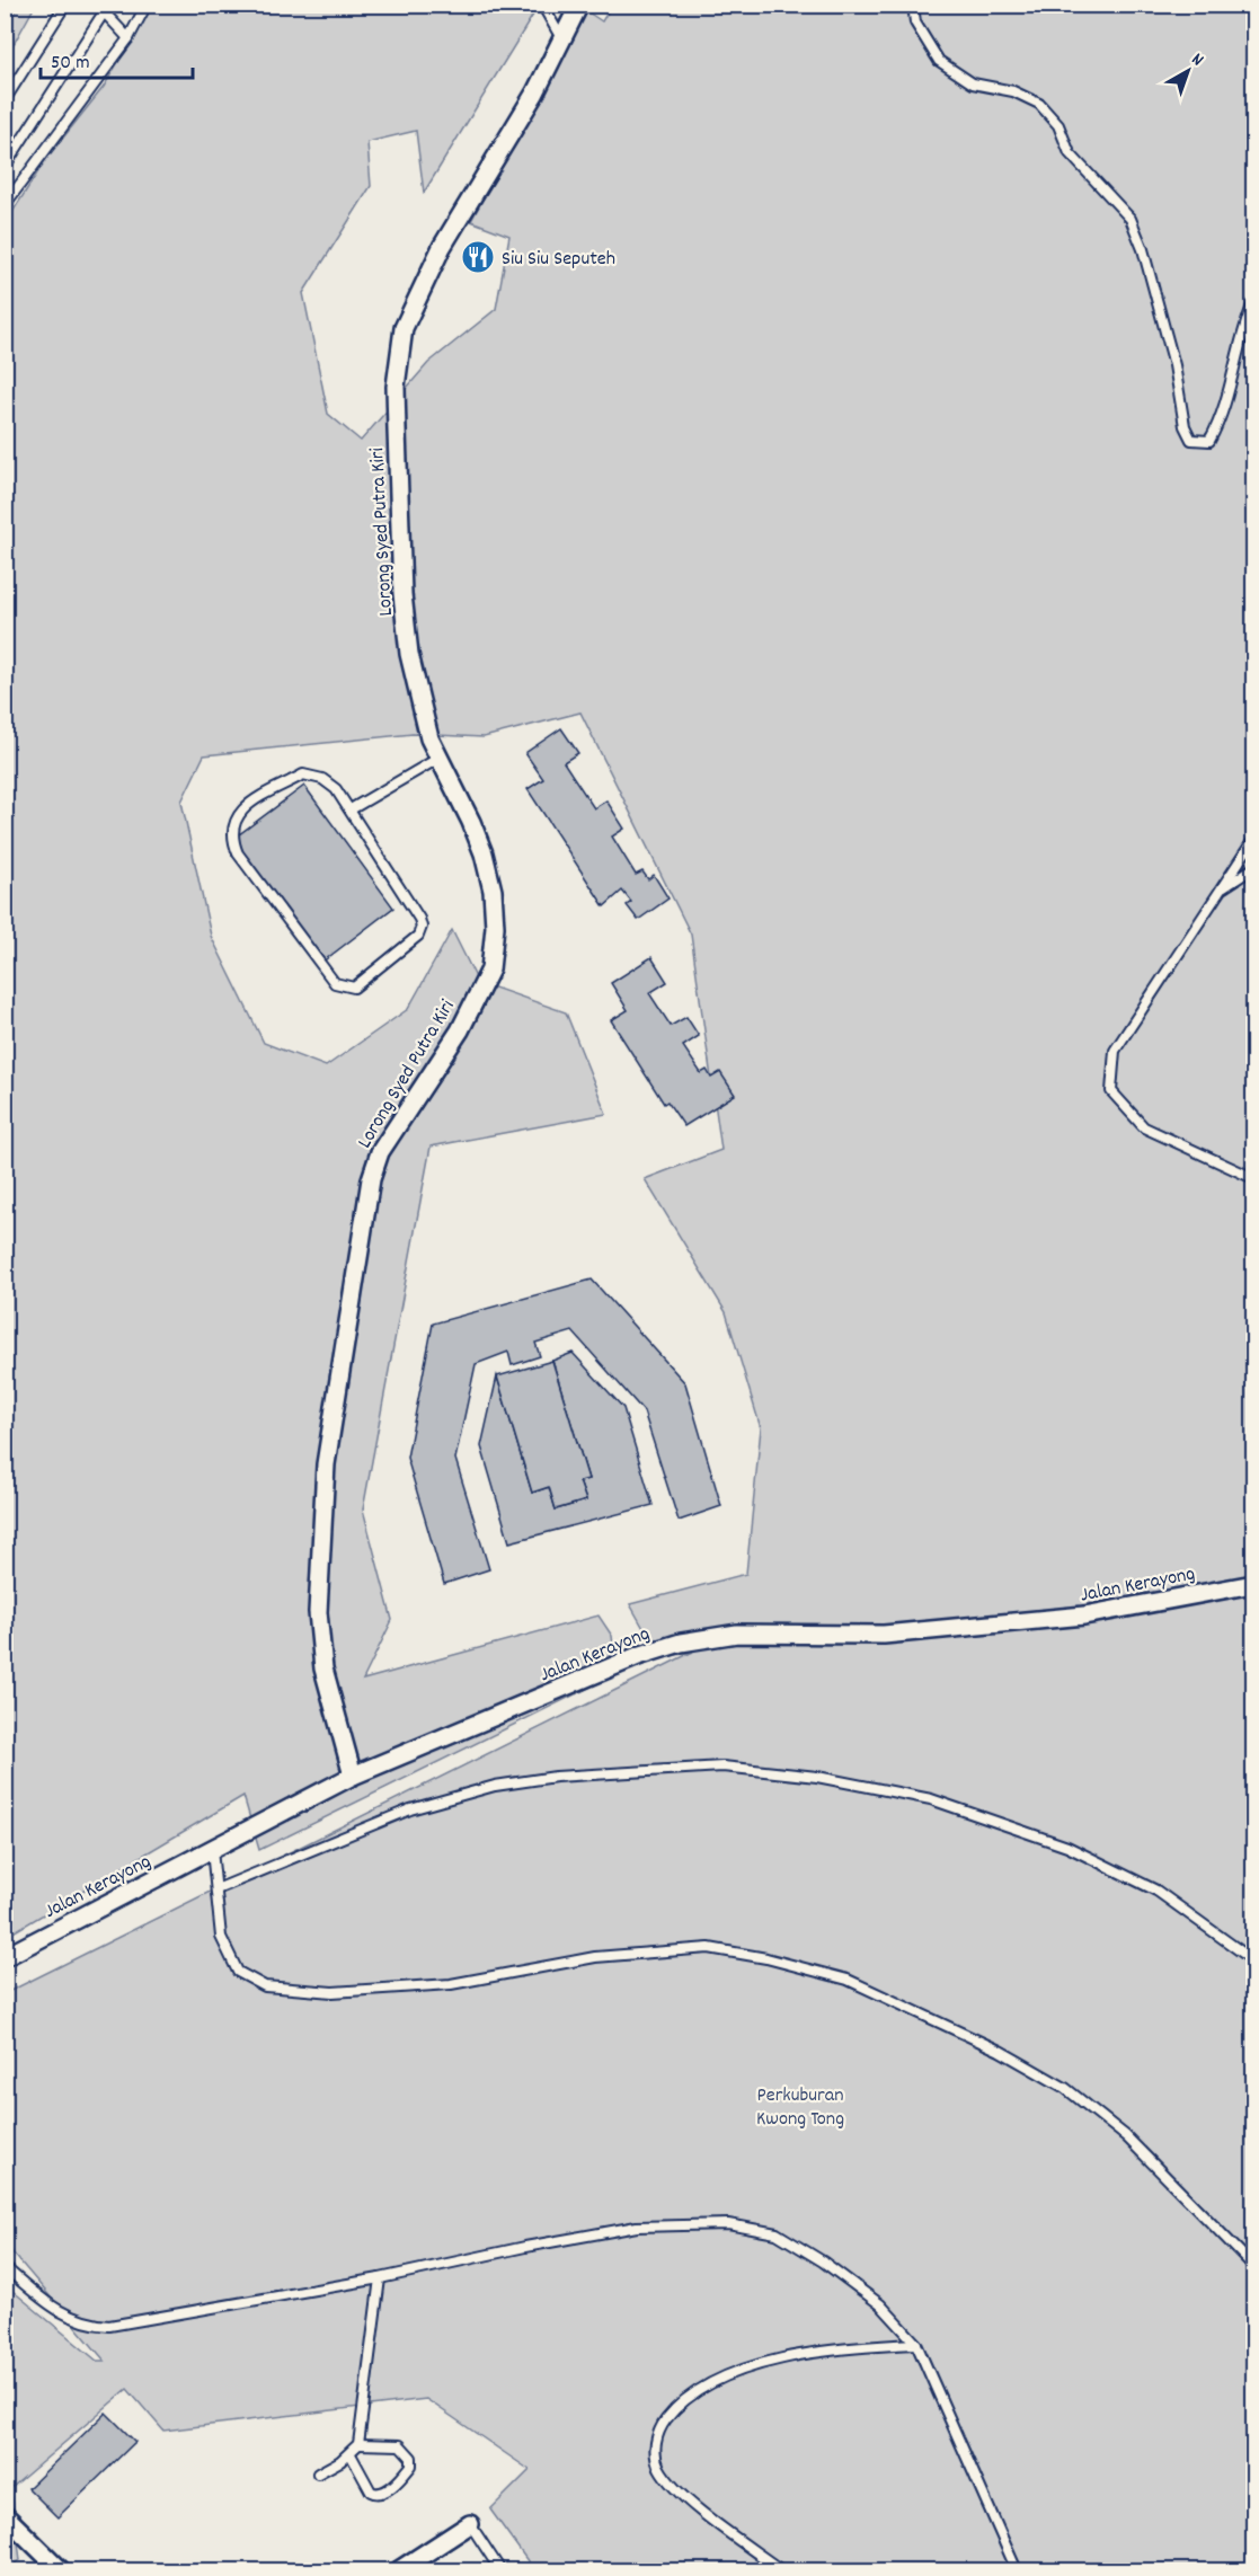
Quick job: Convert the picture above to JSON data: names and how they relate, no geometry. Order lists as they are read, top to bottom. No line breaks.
{"streets":{"street":["Lorong Syed Putra Kiri","Jalan Kerayong"]},"crossings":[["Lorong Syed Putra Kiri","Jalan Kerayong"]],"parks":["Perkuburan Kwong Tong"],"places":{"restaurant":["Siu Siu Seputeh"]},"scale_bar":"50 m","north":"top right"}
